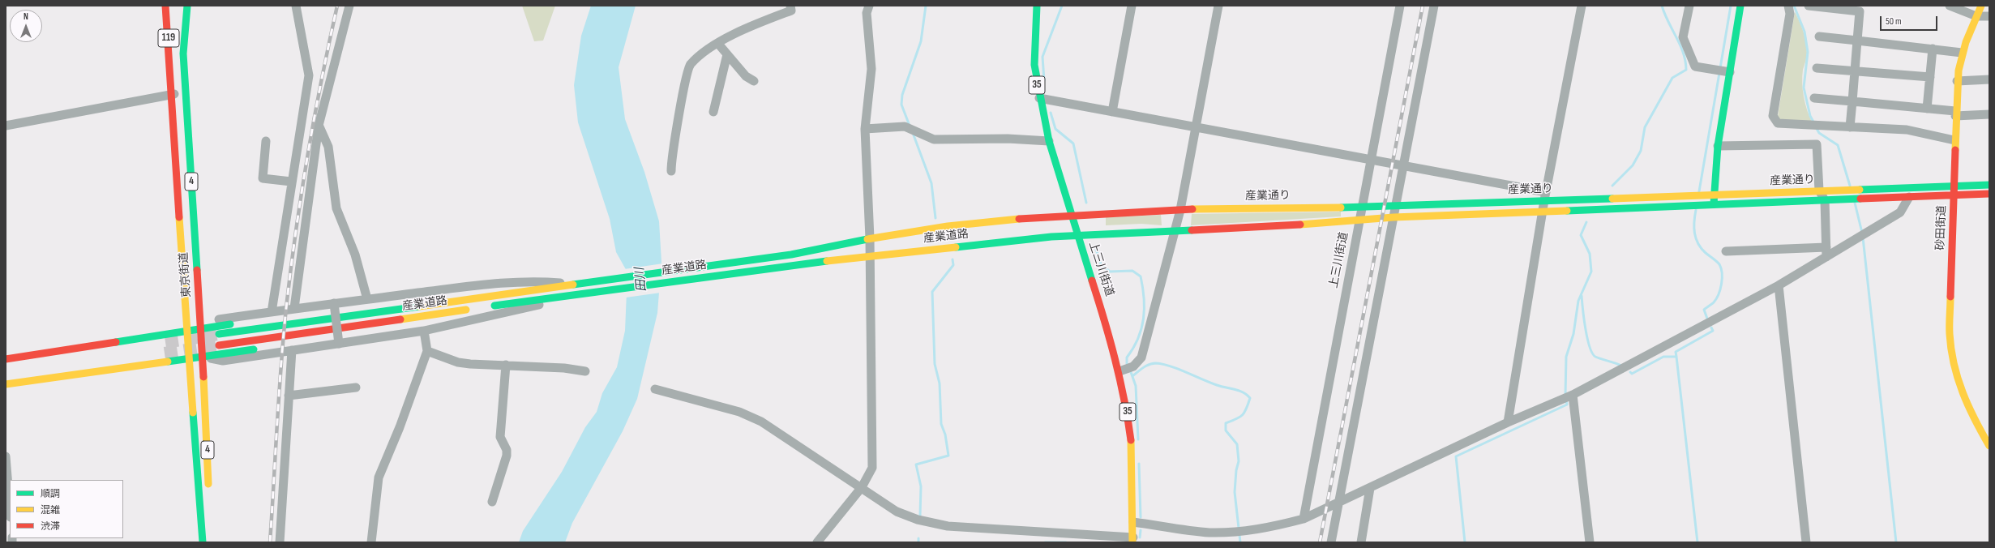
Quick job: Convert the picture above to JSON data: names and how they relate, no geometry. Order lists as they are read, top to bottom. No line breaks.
{"streets":{"main road":["119","35","産業通り","4","砂田街道","産業道路","上三川街道","東京街道"]},"crossings":[["産業通り","砂田街道"],["産業通り","産業道路"],["産業通り","上三川街道"],["4","東京街道"],["産業道路","上三川街道"],["産業道路","東京街道"]],"water":["田川"],"legend":["順調","混雑","渋滞"],"scale_bar":"50 m","north":"top"}
